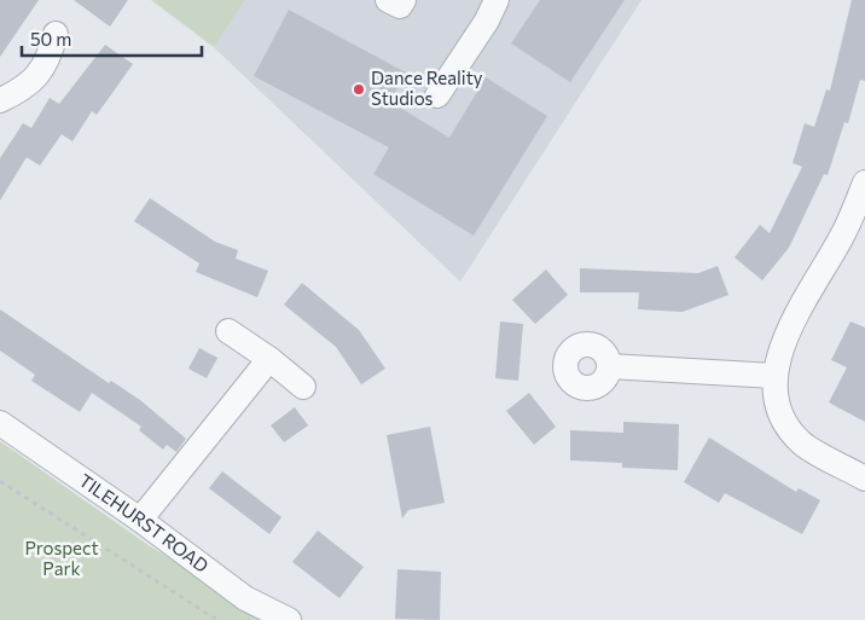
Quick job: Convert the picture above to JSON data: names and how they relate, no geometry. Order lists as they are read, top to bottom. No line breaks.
{"streets":{"street":["TILEHURST ROAD"]},"parks":["Prospect Park"],"places":["Dance Reality Studios"],"scale_bar":"50 m"}
